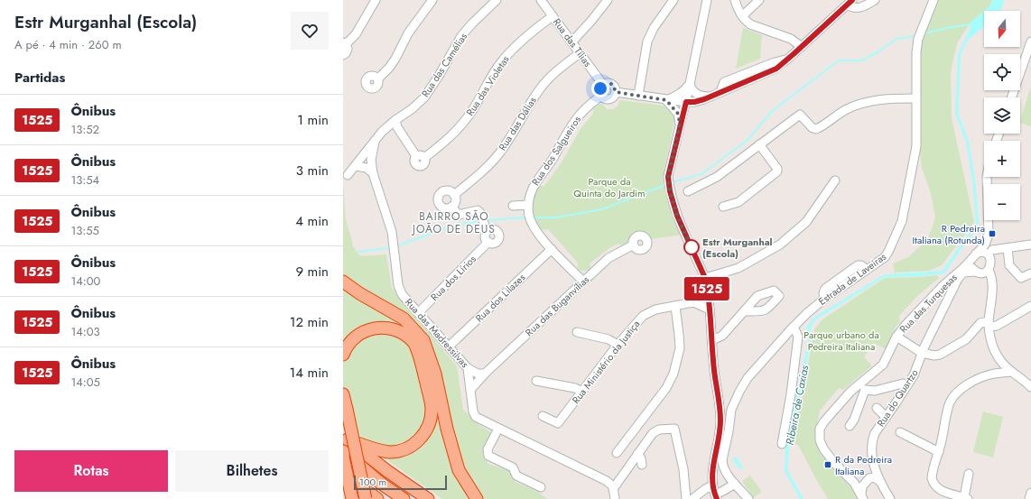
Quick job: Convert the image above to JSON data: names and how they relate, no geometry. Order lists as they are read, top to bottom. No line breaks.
{"streets":{"street":["Rua das Tílias","Rua das Camélias","Rua das Violetas","Rua das Dálias","Rua dos Salgueiros","Rua dos Lírios","Estrada de Laveiras","Rua dos Lilazes","Rua das Turquesas","Rua das Buganvílias","Rua das Madressilvas","Rua Ministério da Justiça","Rua do Quartzo"]},"crossings":[["Rua das Tílias","Rua das Violetas"],["Rua das Tílias","Rua das Dálias"],["Rua das Tílias","Rua dos Salgueiros"],["Rua das Camélias","Rua das Violetas"],["Rua das Camélias","Rua das Madressilvas"],["Rua dos Salgueiros","Rua dos Lilazes"],["Rua dos Salgueiros","Rua das Buganvílias"],["Rua dos Lírios","Rua das Madressilvas"],["Rua dos Lilazes","Rua das Madressilvas"],["Rua das Turquesas","Rua do Quartzo"],["Rua das Buganvílias","Rua das Madressilvas"]],"districts":["BAIRRO SÃO JOÃO DE DEUS"],"water":["Ribeira de Caxias"],"parks":["Parque da Quinta do Jardim","Parque urbano da Pedreira Italiana"],"places":{"transit":["R Pedreira Italiana (Rotunda)","R da Pedreira Italiana"],"other":["Estr Murganhal (Escola)"]},"lines":["bus line 1525"],"scale_bar":"100 m","north":"bottom","page":{"heading":[["Estr Murganhal (Escola)","A pé · 4 min · 260 m"],"Partidas"],"on_map":"1525","map_buttons":["+","−"],"list":[{"mark":"1525","name":"Ônibus","note":"13:52","value":"1 min"},{"mark":"1525","name":"Ônibus","note":"13:54","value":"3 min"},{"mark":"1525","name":"Ônibus","note":"13:55","value":"4 min"},{"mark":"1525","name":"Ônibus","note":"14:00","value":"9 min"},{"mark":"1525","name":"Ônibus","note":"14:03","value":"12 min"},{"mark":"1525","name":"Ônibus","note":"14:05","value":"14 min"}],"buttons":["Rotas","Bilhetes"],"scale":"100 m"}}
